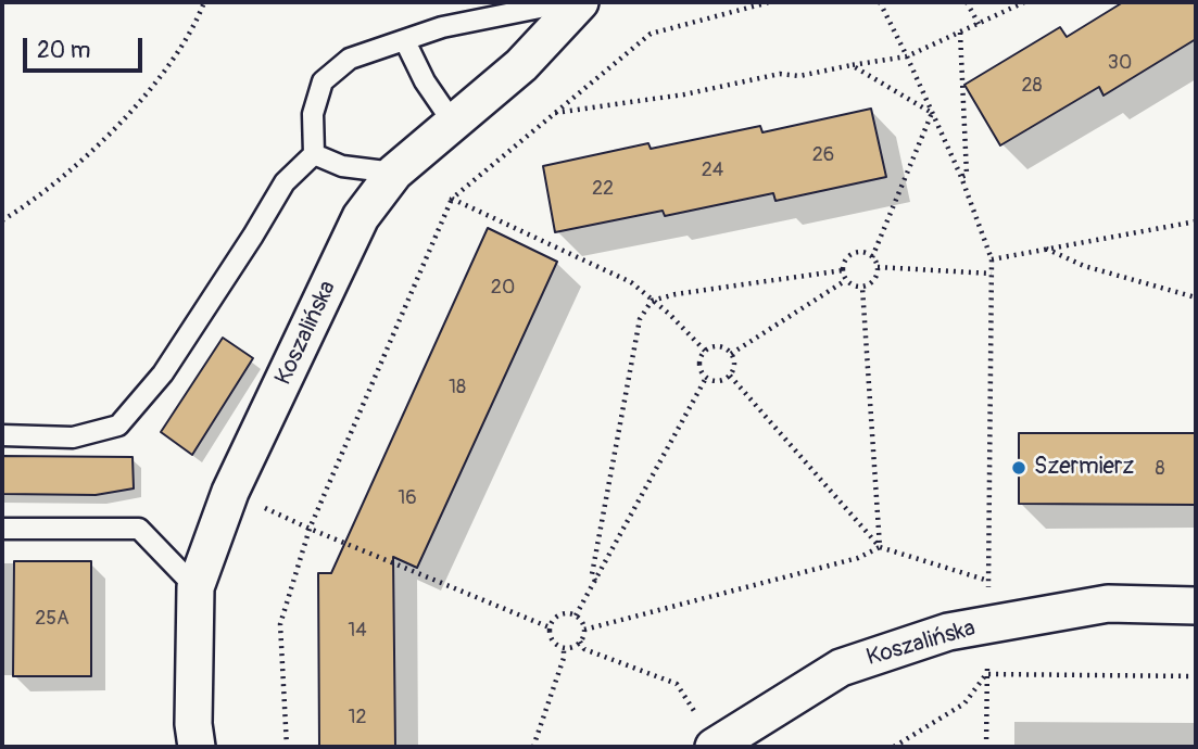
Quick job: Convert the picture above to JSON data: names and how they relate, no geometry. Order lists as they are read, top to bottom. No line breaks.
{"streets":{"street":["Koszalińska"]},"places":["Szermierz"],"house_numbers":["30","28","26","24","22","20","18","8","16","25A","14","12"],"scale_bar":"20 m"}
